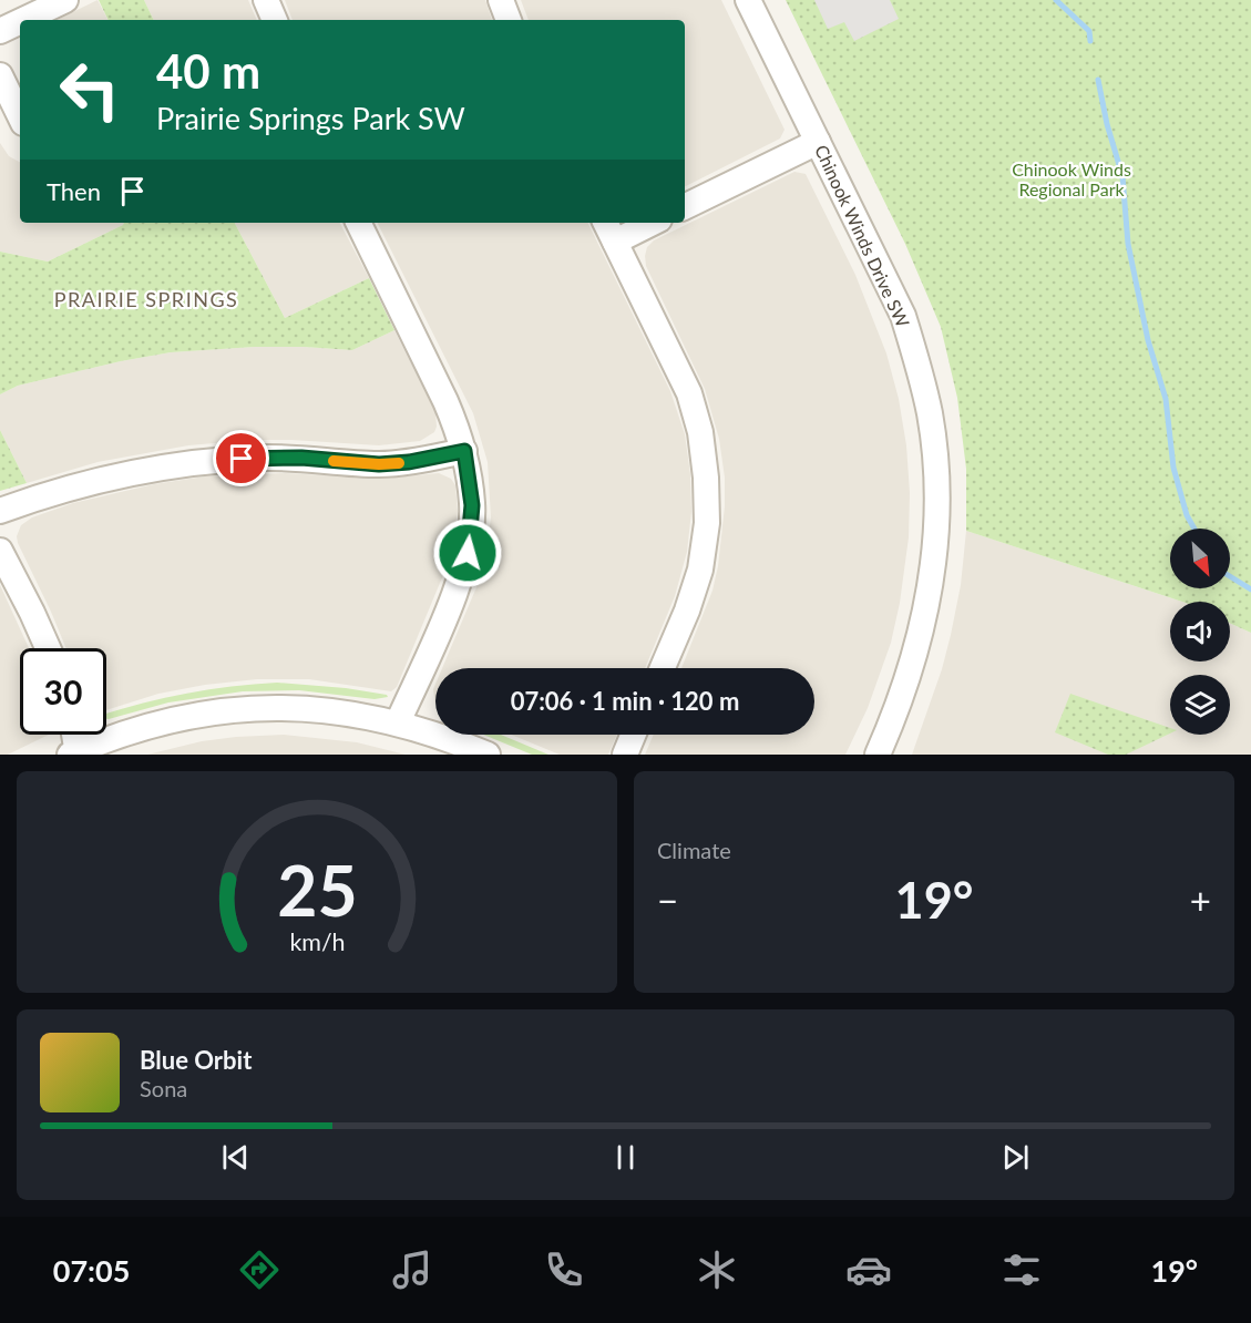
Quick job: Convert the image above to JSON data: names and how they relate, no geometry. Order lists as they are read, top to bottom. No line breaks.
{"streets":{"street":["Chinook Winds Drive SW"]},"districts":["PRAIRIE SPRINGS"],"parks":["Chinook Winds Regional Park"],"north":"bottom right","page":{"turn":["40 m","Prairie Springs Park SW"],"then":"Then","limit":"30","trip":"07:06 · 1 min · 120 m","tile":"Climate","heat":["−","19°","+"],"song":["Blue Orbit","Sona"],"tabs":["07:05","19°"],"gauge":["25","km/h"]}}
